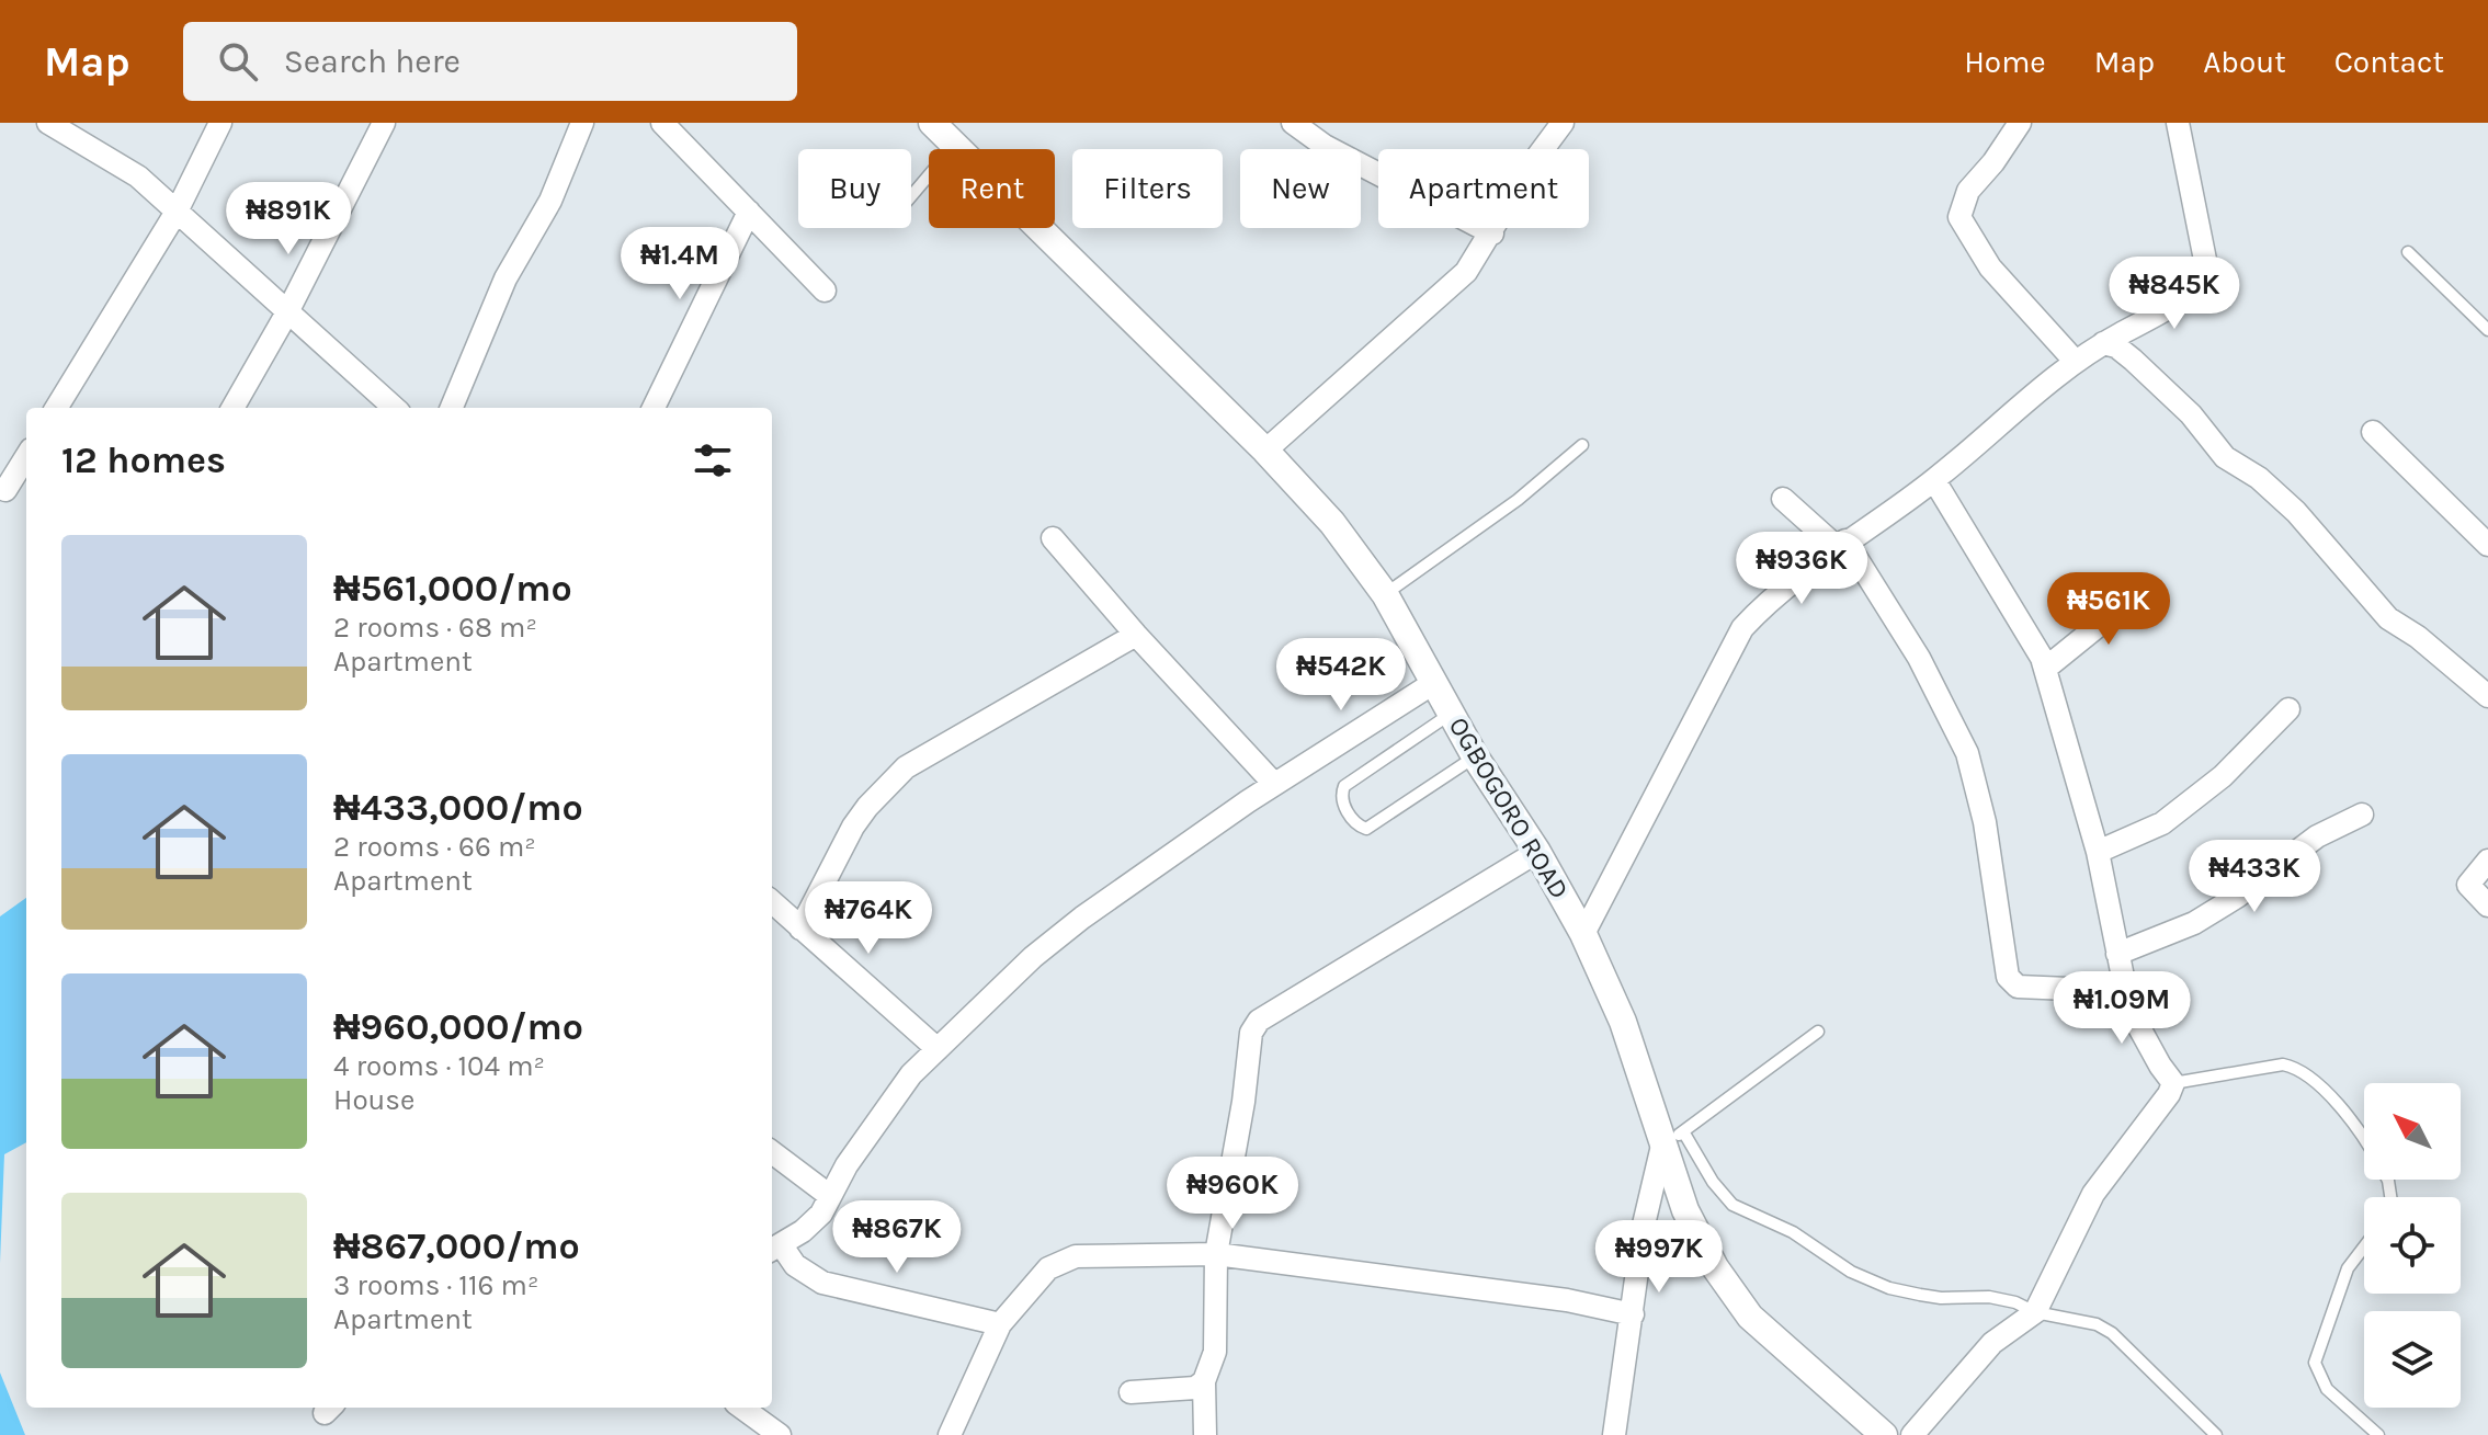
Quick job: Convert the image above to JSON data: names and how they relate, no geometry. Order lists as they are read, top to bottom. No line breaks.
{"streets":{"street":["OGBOGORO ROAD"]},"north":"top left","page":{"header":"Map","search":"Search here","nav":["Home","Map","About","Contact"],"chip":["Buy","Rent","Filters","New","Apartment"],"price":["₦891K","₦1.4M","₦845K","₦936K","₦561K","₦542K","₦433K","₦764K","₦1.09M","₦960K","₦867K","₦997K"],"heading":"12 homes","list":[{"name":"₦561,000/mo","note":"2 rooms · 68 m² · Apartment"},{"name":"₦433,000/mo","note":"2 rooms · 66 m² · Apartment"},{"name":"₦960,000/mo","note":"4 rooms · 104 m² · House"},{"name":"₦867,000/mo","note":"3 rooms · 116 m² · Apartment"}]}}
